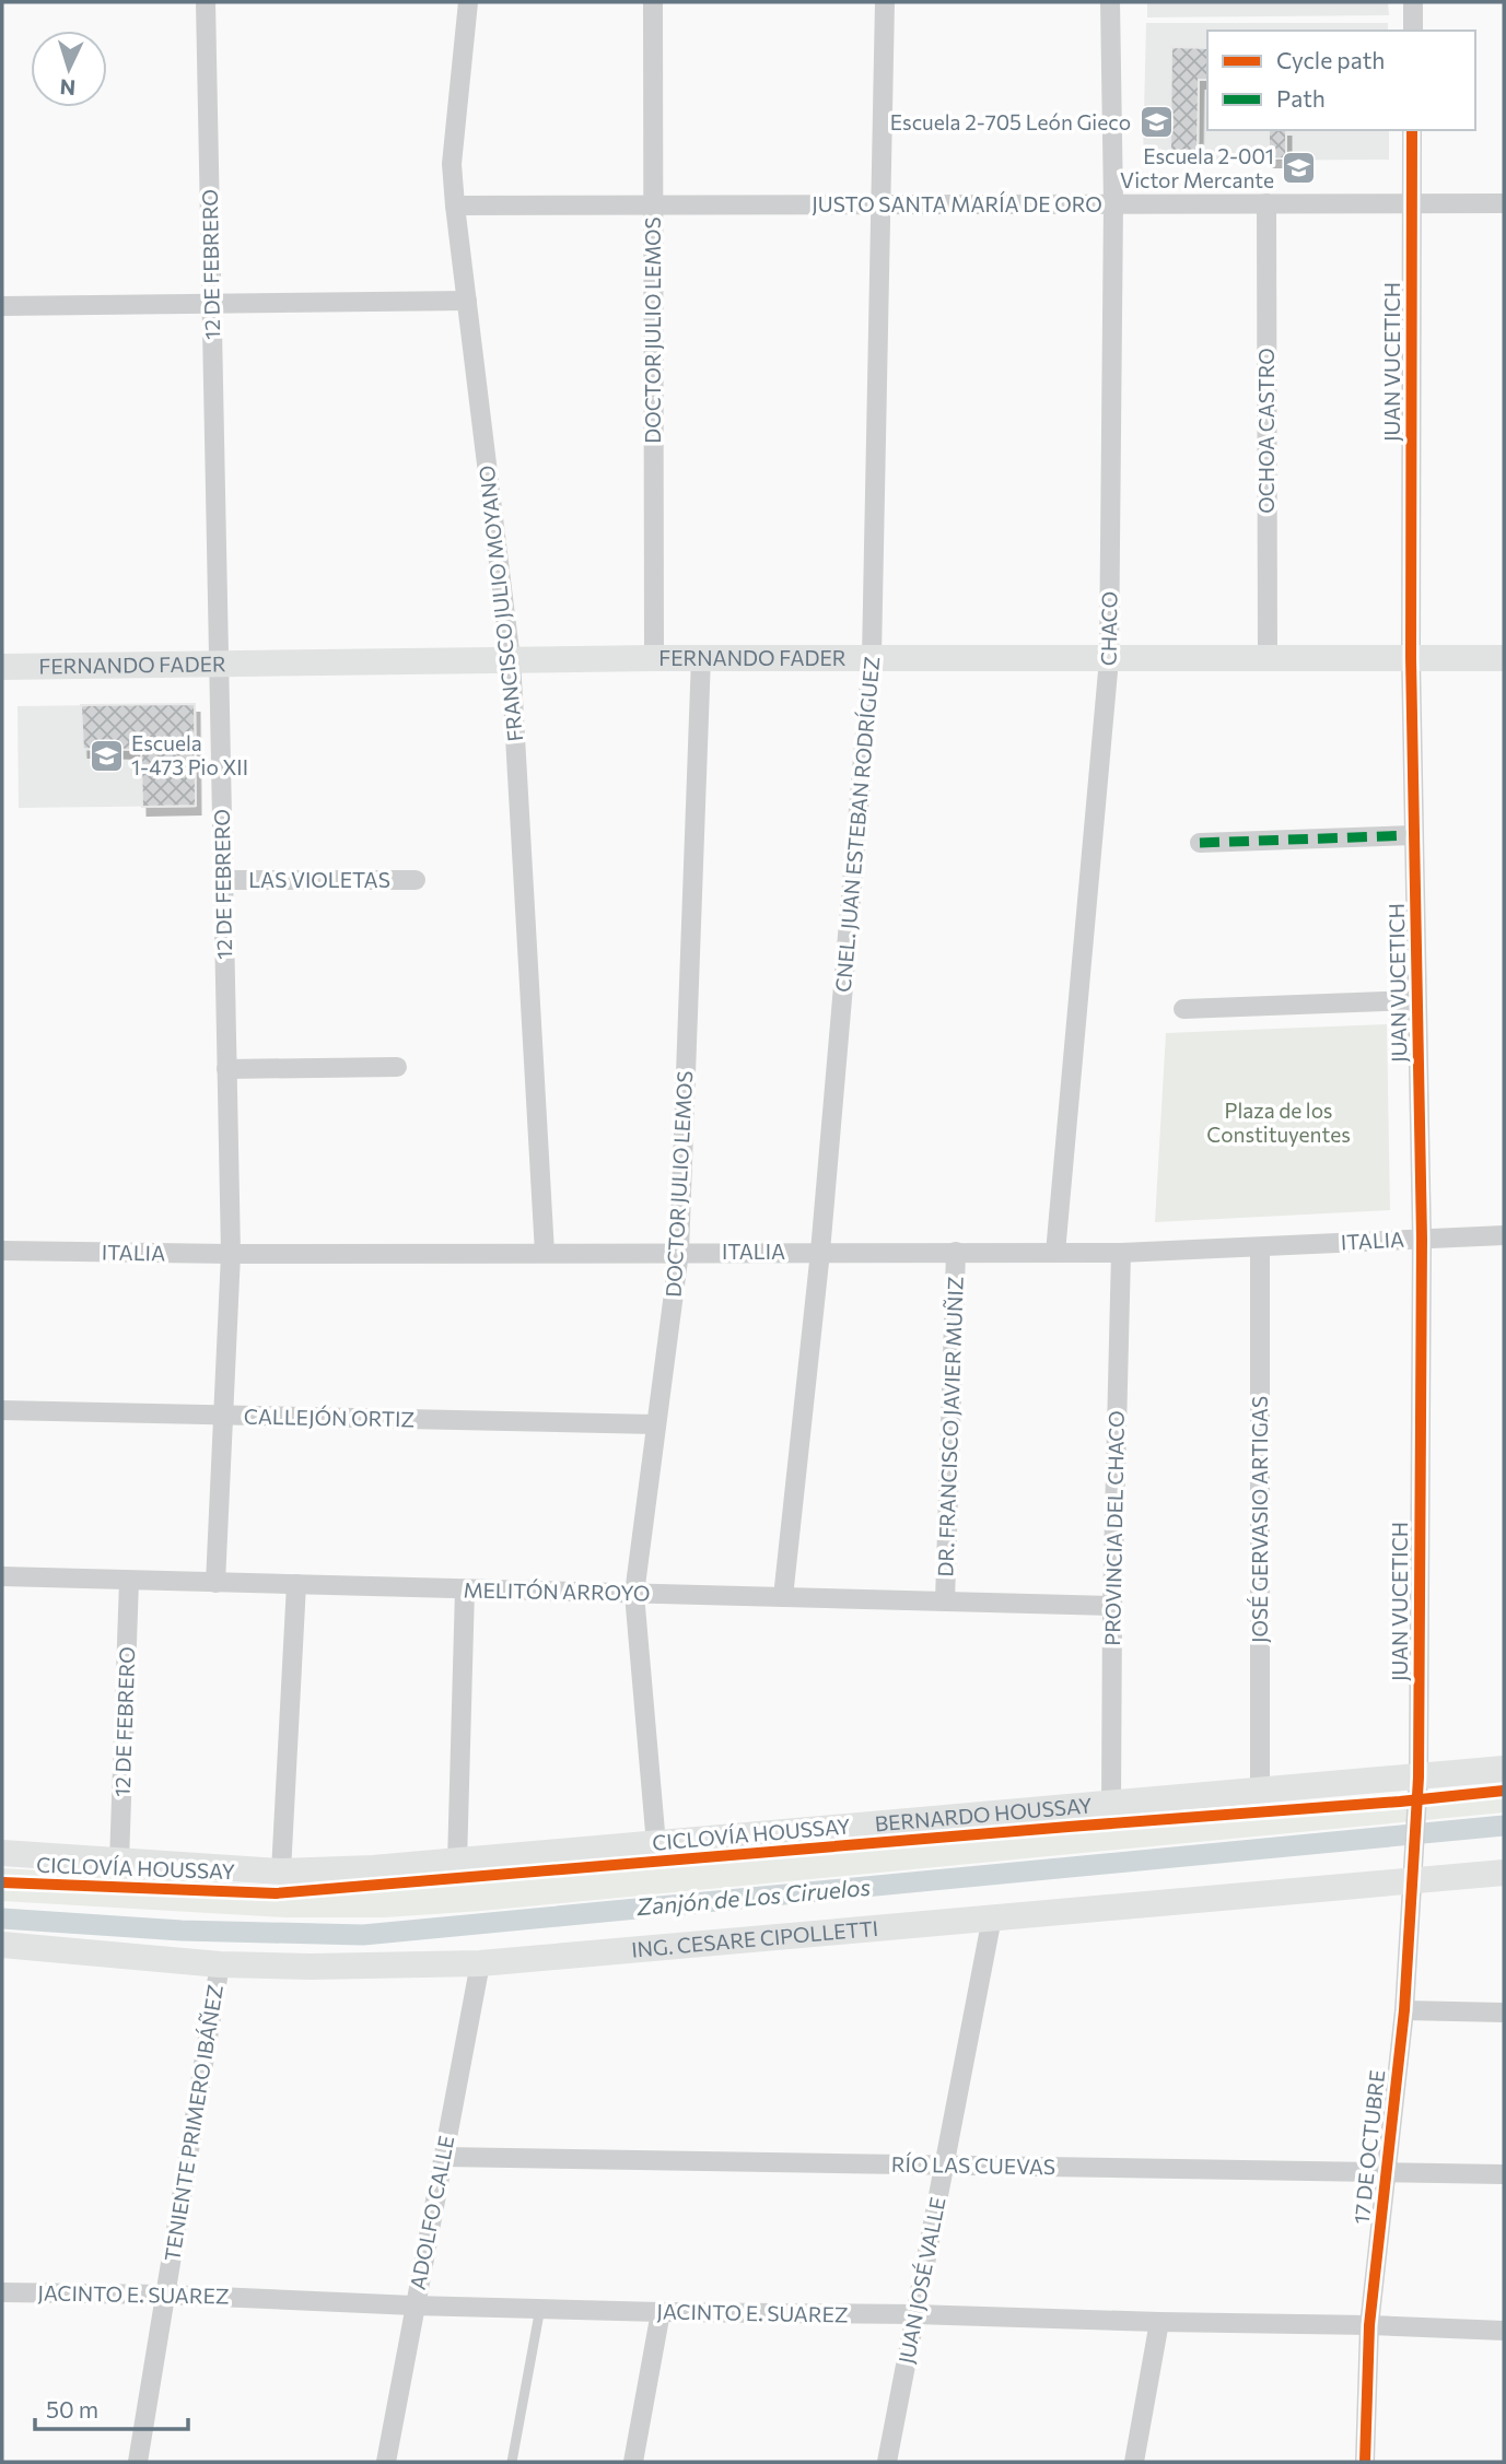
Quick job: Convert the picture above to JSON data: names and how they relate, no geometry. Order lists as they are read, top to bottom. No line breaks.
{"streets":{"street":["JUSTO SANTA MARÍA DE ORO","12 DE FEBRERO","DOCTOR JULIO LEMOS","JUAN VUCETICH","OCHOA CASTRO","FRANCISCO JULIO MOYANO","CHACO","FERNANDO FADER","CNEL. JUAN ESTEBAN RODRÍGUEZ","LAS VIOLETAS","ITALIA","CALLEJÓN ORTIZ","DR. FRANCISCO JAVIER MUÑIZ","JOSÉ GERVASIO ARTIGAS","PROVINCIA DEL CHACO","MELITÓN ARROYO","BERNARDO HOUSSAY","ING. CESARE CIPOLLETTI","TENIENTE PRIMERO IBÁÑEZ","17 DE OCTUBRE","RÍO LAS CUEVAS","ADOLFO CALLE","JUAN JOSÉ VALLE","JACINTO E. SUAREZ"],"cycle path":["CICLOVÍA HOUSSAY"]},"crossings":[["JUSTO SANTA MARÍA DE ORO","DOCTOR JULIO LEMOS"],["JUSTO SANTA MARÍA DE ORO","JUAN VUCETICH"],["JUSTO SANTA MARÍA DE ORO","OCHOA CASTRO"],["JUSTO SANTA MARÍA DE ORO","FRANCISCO JULIO MOYANO"],["JUSTO SANTA MARÍA DE ORO","CHACO"],["JUSTO SANTA MARÍA DE ORO","CNEL. JUAN ESTEBAN RODRÍGUEZ"],["12 DE FEBRERO","FERNANDO FADER"],["12 DE FEBRERO","LAS VIOLETAS"],["12 DE FEBRERO","ITALIA"],["12 DE FEBRERO","CALLEJÓN ORTIZ"],["12 DE FEBRERO","MELITÓN ARROYO"],["12 DE FEBRERO","BERNARDO HOUSSAY"],["DOCTOR JULIO LEMOS","FERNANDO FADER"],["DOCTOR JULIO LEMOS","ITALIA"],["DOCTOR JULIO LEMOS","CALLEJÓN ORTIZ"],["DOCTOR JULIO LEMOS","MELITÓN ARROYO"],["DOCTOR JULIO LEMOS","BERNARDO HOUSSAY"],["JUAN VUCETICH","FERNANDO FADER"],["JUAN VUCETICH","ITALIA"],["JUAN VUCETICH","BERNARDO HOUSSAY"],["JUAN VUCETICH","ING. CESARE CIPOLLETTI"],["JUAN VUCETICH","17 DE OCTUBRE"],["OCHOA CASTRO","FERNANDO FADER"],["FRANCISCO JULIO MOYANO","FERNANDO FADER"],["FRANCISCO JULIO MOYANO","ITALIA"],["CHACO","FERNANDO FADER"],["CHACO","ITALIA"],["FERNANDO FADER","CNEL. JUAN ESTEBAN RODRÍGUEZ"],["CNEL. JUAN ESTEBAN RODRÍGUEZ","ITALIA"],["CNEL. JUAN ESTEBAN RODRÍGUEZ","MELITÓN ARROYO"],["ITALIA","DR. FRANCISCO JAVIER MUÑIZ"],["ITALIA","JOSÉ GERVASIO ARTIGAS"],["ITALIA","PROVINCIA DEL CHACO"],["DR. FRANCISCO JAVIER MUÑIZ","MELITÓN ARROYO"],["JOSÉ GERVASIO ARTIGAS","BERNARDO HOUSSAY"],["PROVINCIA DEL CHACO","MELITÓN ARROYO"],["PROVINCIA DEL CHACO","BERNARDO HOUSSAY"],["ING. CESARE CIPOLLETTI","TENIENTE PRIMERO IBÁÑEZ"],["ING. CESARE CIPOLLETTI","17 DE OCTUBRE"],["ING. CESARE CIPOLLETTI","ADOLFO CALLE"],["ING. CESARE CIPOLLETTI","JUAN JOSÉ VALLE"],["TENIENTE PRIMERO IBÁÑEZ","JACINTO E. SUAREZ"],["17 DE OCTUBRE","RÍO LAS CUEVAS"],["17 DE OCTUBRE","JACINTO E. SUAREZ"],["RÍO LAS CUEVAS","ADOLFO CALLE"],["RÍO LAS CUEVAS","JUAN JOSÉ VALLE"],["ADOLFO CALLE","JACINTO E. SUAREZ"],["JUAN JOSÉ VALLE","JACINTO E. SUAREZ"]],"water":["Zanjón de Los Ciruelos"],"parks":["Plaza de los Constituyentes"],"places":{"school or university":["Escuela 2-705 León Gieco","Escuela 2-001 Victor Mercante","Escuela 1-473 Pio XII"]},"legend":["Cycle path","Path"],"scale_bar":"50 m","north":"bottom"}
